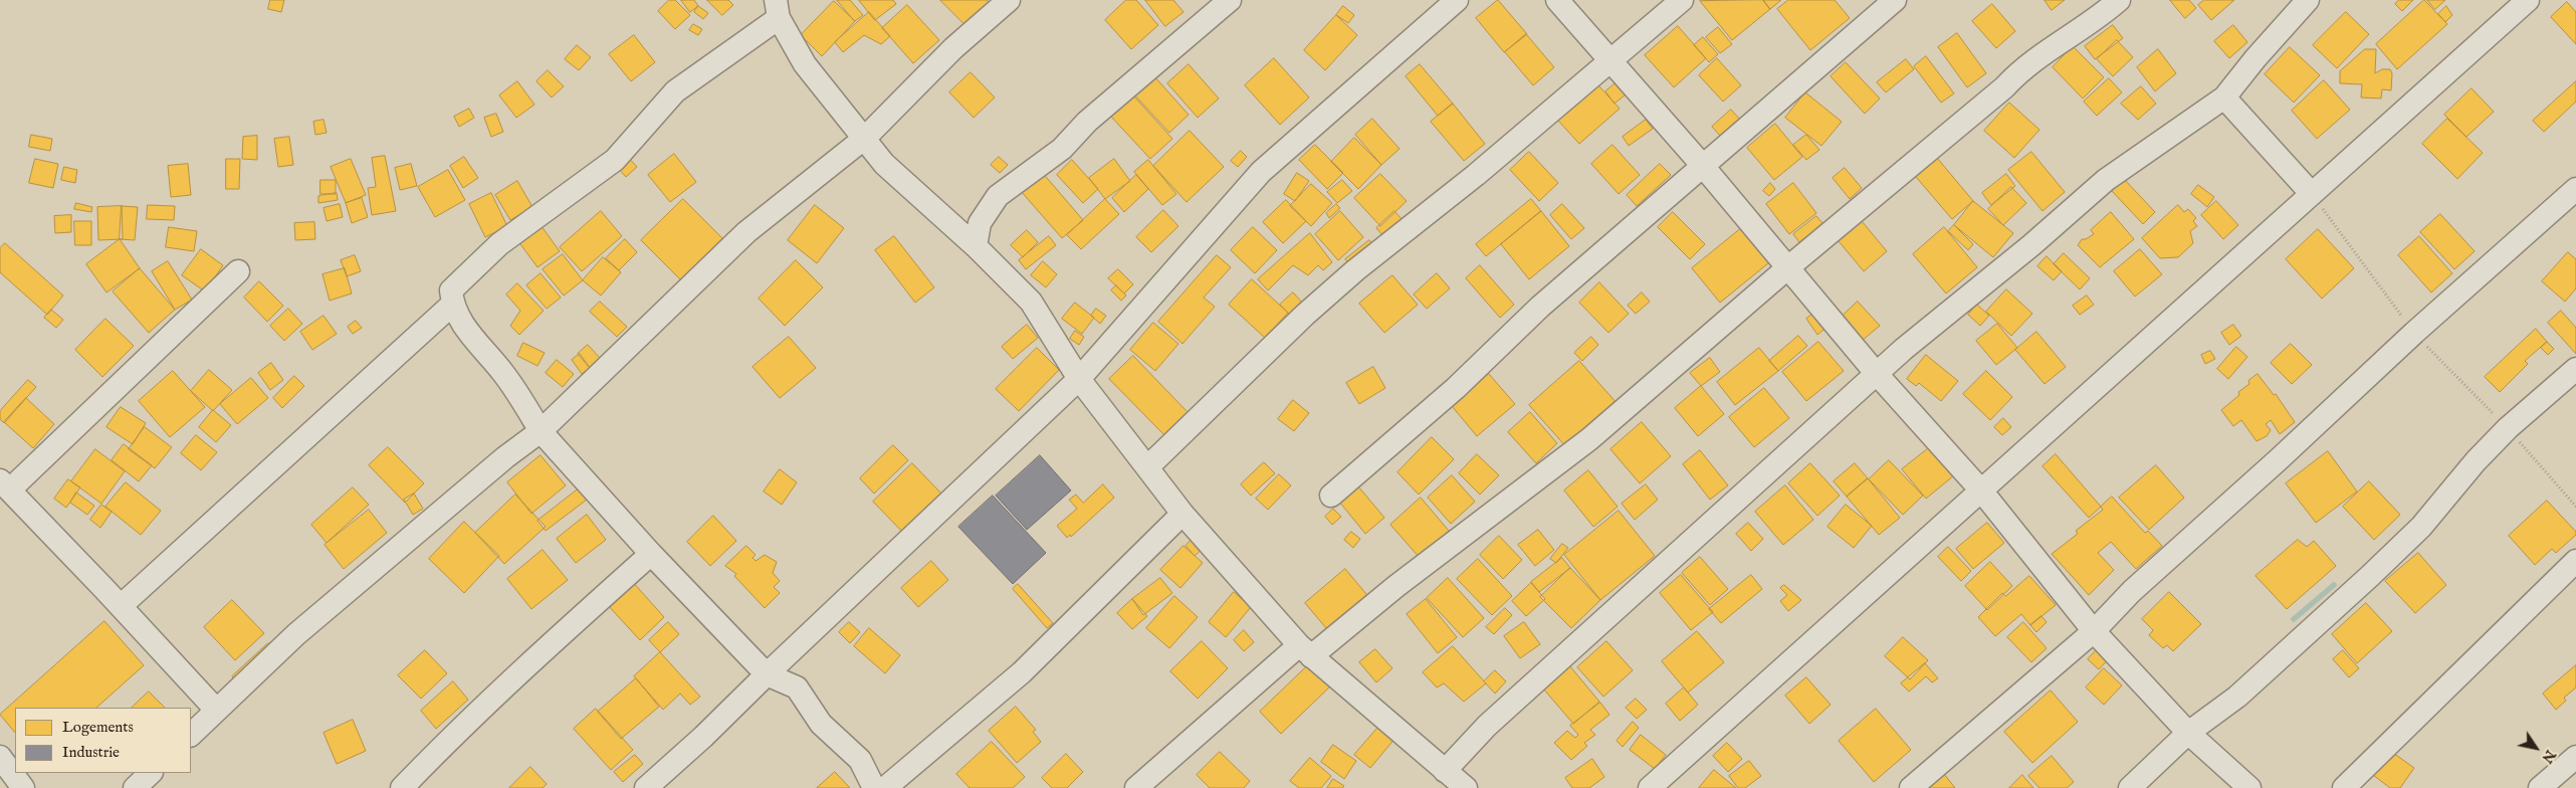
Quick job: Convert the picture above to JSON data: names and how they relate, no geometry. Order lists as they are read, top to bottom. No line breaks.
{"legend":["Logements","Industrie"],"north":"bottom right"}
